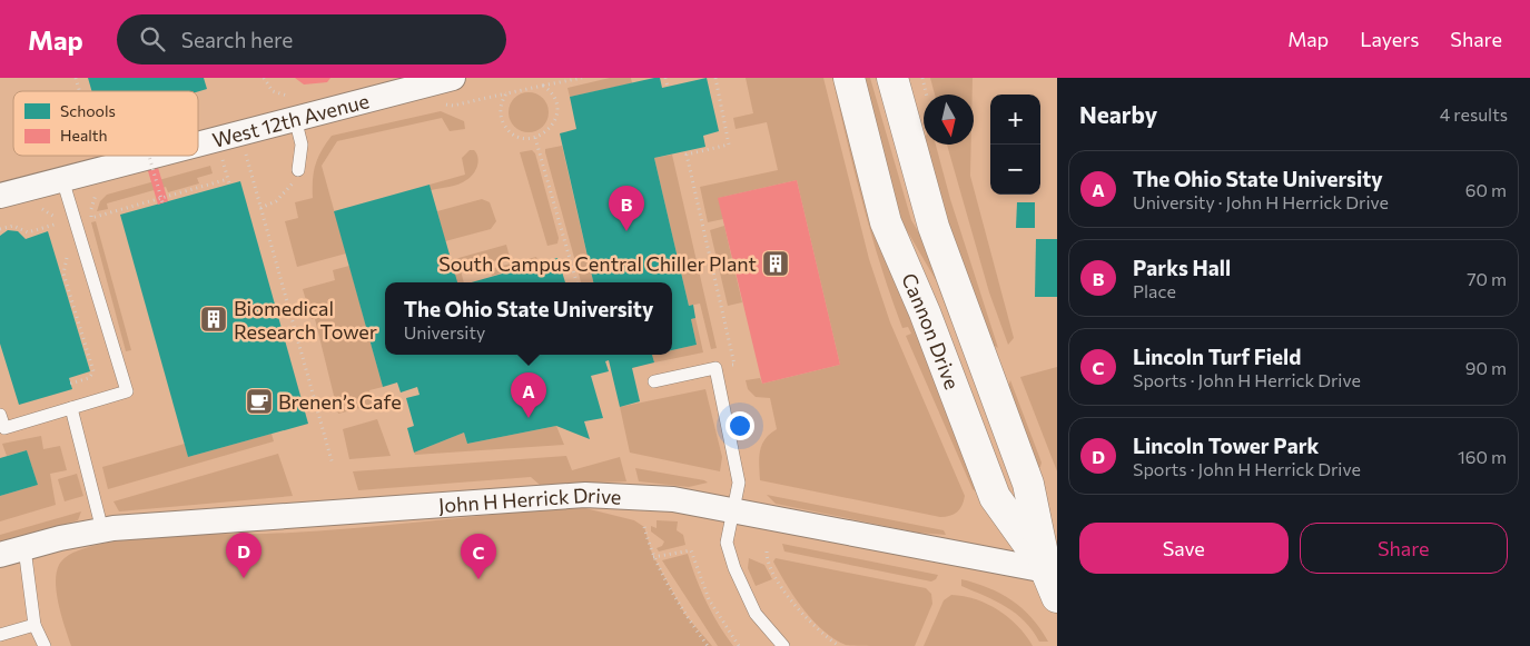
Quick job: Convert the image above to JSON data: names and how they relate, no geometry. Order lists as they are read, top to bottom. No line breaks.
{"streets":{"street":["West 12th Avenue","Cannon Drive","John H Herrick Drive"]},"crossings":[["Cannon Drive","John H Herrick Drive"]],"places":{"building":["South Campus Central Chiller Plant","Biomedical Research Tower"],"cafe":["Brenen’s Cafe"]},"legend":["Schools","Health"],"north":"bottom","page":{"header":"Map","search":"Search here","nav":["Map","Layers","Share"],"heading":["Nearby","4 results"],"map_buttons":["+","−"],"list":[{"mark":"A","name":"The Ohio State University","note":"University · John H Herrick Drive","value":"60 m"},{"mark":"B","name":"Parks Hall","note":"Place","value":"70 m"},{"mark":"C","name":"Lincoln Turf Field","note":"Sports · John H Herrick Drive","value":"90 m"},{"mark":"D","name":"Lincoln Tower Park","note":"Sports · John H Herrick Drive","value":"160 m"}],"pins":["B","A","D","C"],"popup":["The Ohio State University","University"],"buttons":["Save","Share"]}}
